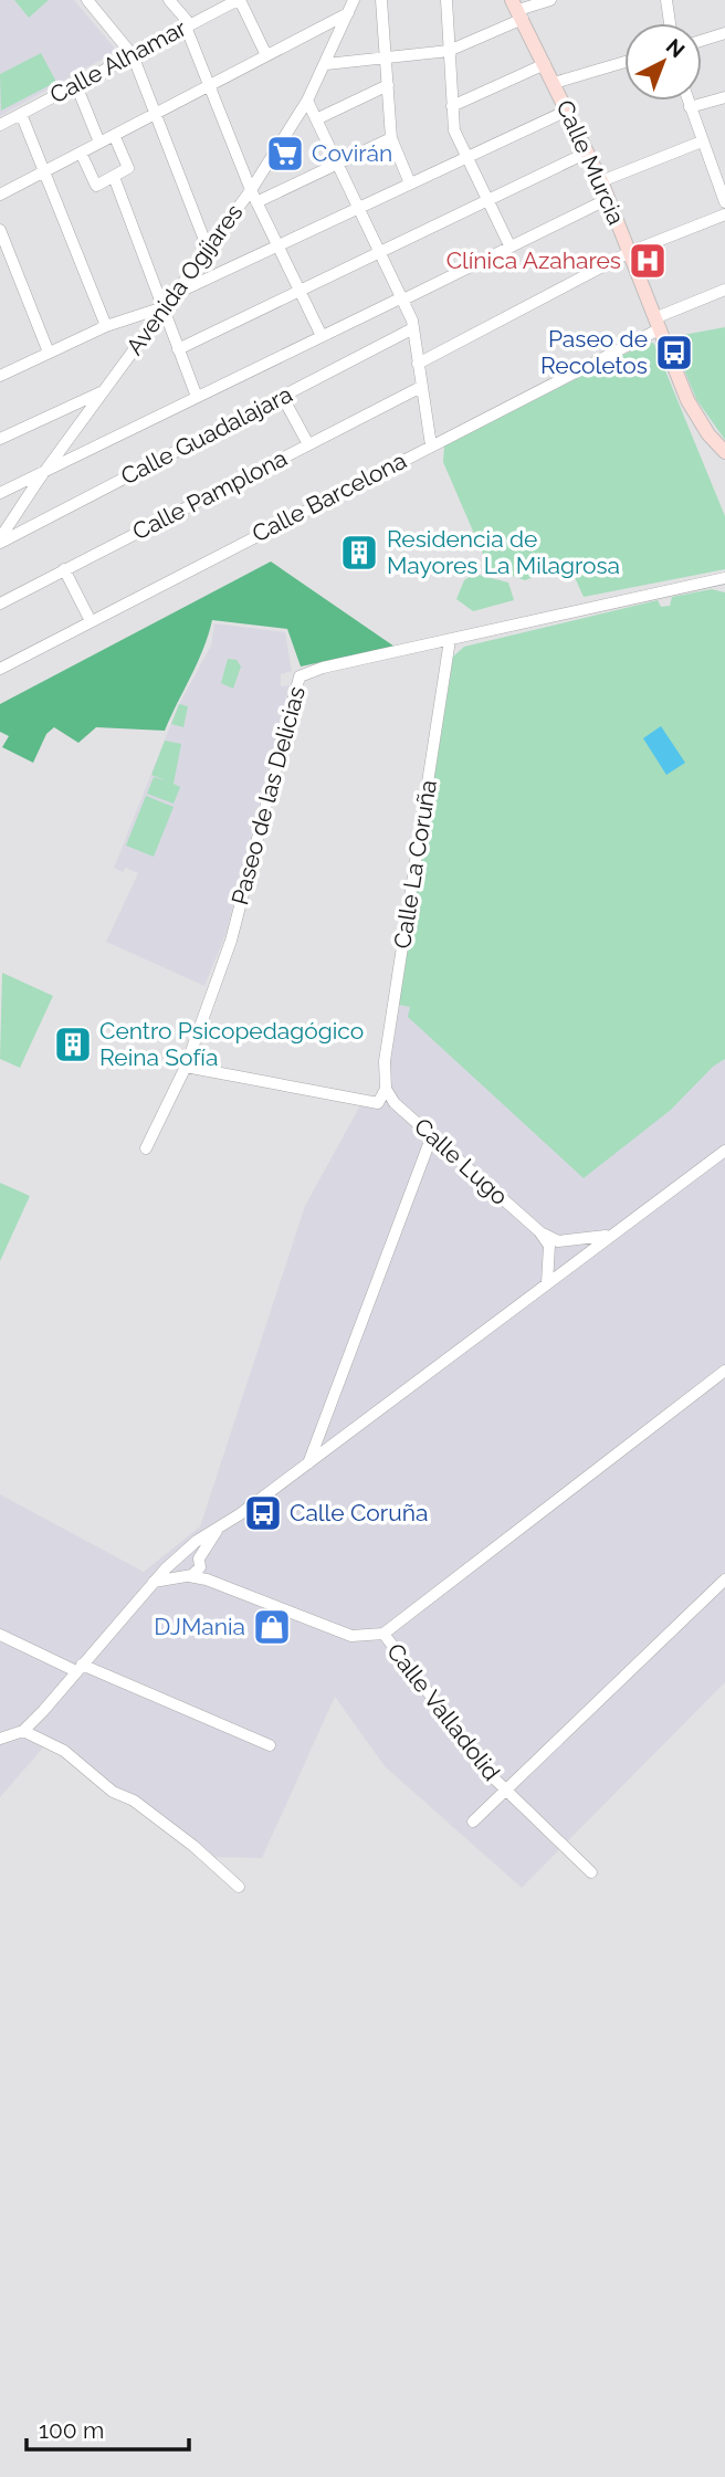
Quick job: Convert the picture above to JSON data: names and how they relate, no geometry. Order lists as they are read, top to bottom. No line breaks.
{"streets":{"main road":["Calle Murcia"],"street":["Calle Alhamar","Avenida Ogíjares","Calle Guadalajara","Calle Pamplona","Calle Barcelona","Paseo de las Delicias","Calle La Coruña","Calle Lugo","Calle Valladolid"]},"crossings":[["Calle Murcia","Calle Barcelona"],["Avenida Ogíjares","Calle Guadalajara"],["Paseo de las Delicias","Calle La Coruña"],["Calle La Coruña","Calle Lugo"]],"places":{"supermarket":["Covirán"],"hospital":["Clínica Azahares"],"bus stop":["Paseo de Recoletos","Calle Coruña"],"building":["Residencia de Mayores La Milagrosa","Centro Psicopedagógico Reina Sofía"],"shop":["DJMania"]},"scale_bar":"100 m","north":"top right"}
